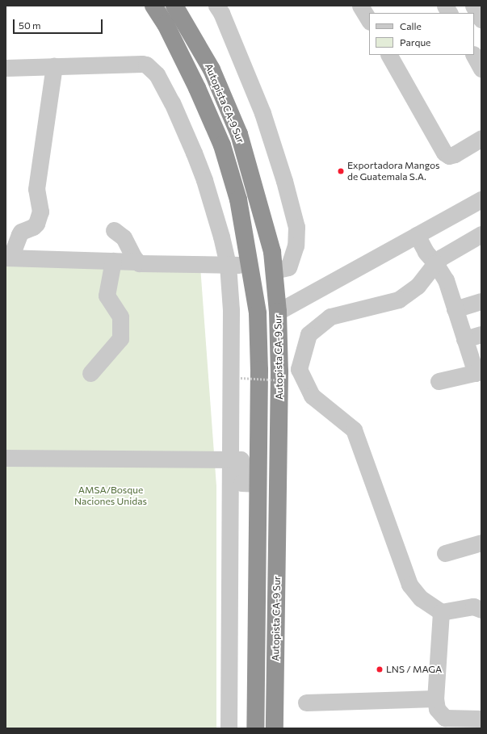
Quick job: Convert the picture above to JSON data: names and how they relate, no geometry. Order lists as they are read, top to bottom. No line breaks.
{"streets":{"highway":["Autopista CA-9 Sur"]},"parks":["AMSA/Bosque Naciones Unidas"],"places":["Exportadora Mangos de Guatemala S.A.","LNS / MAGA"],"legend":["Calle","Parque"],"scale_bar":"50 m"}
